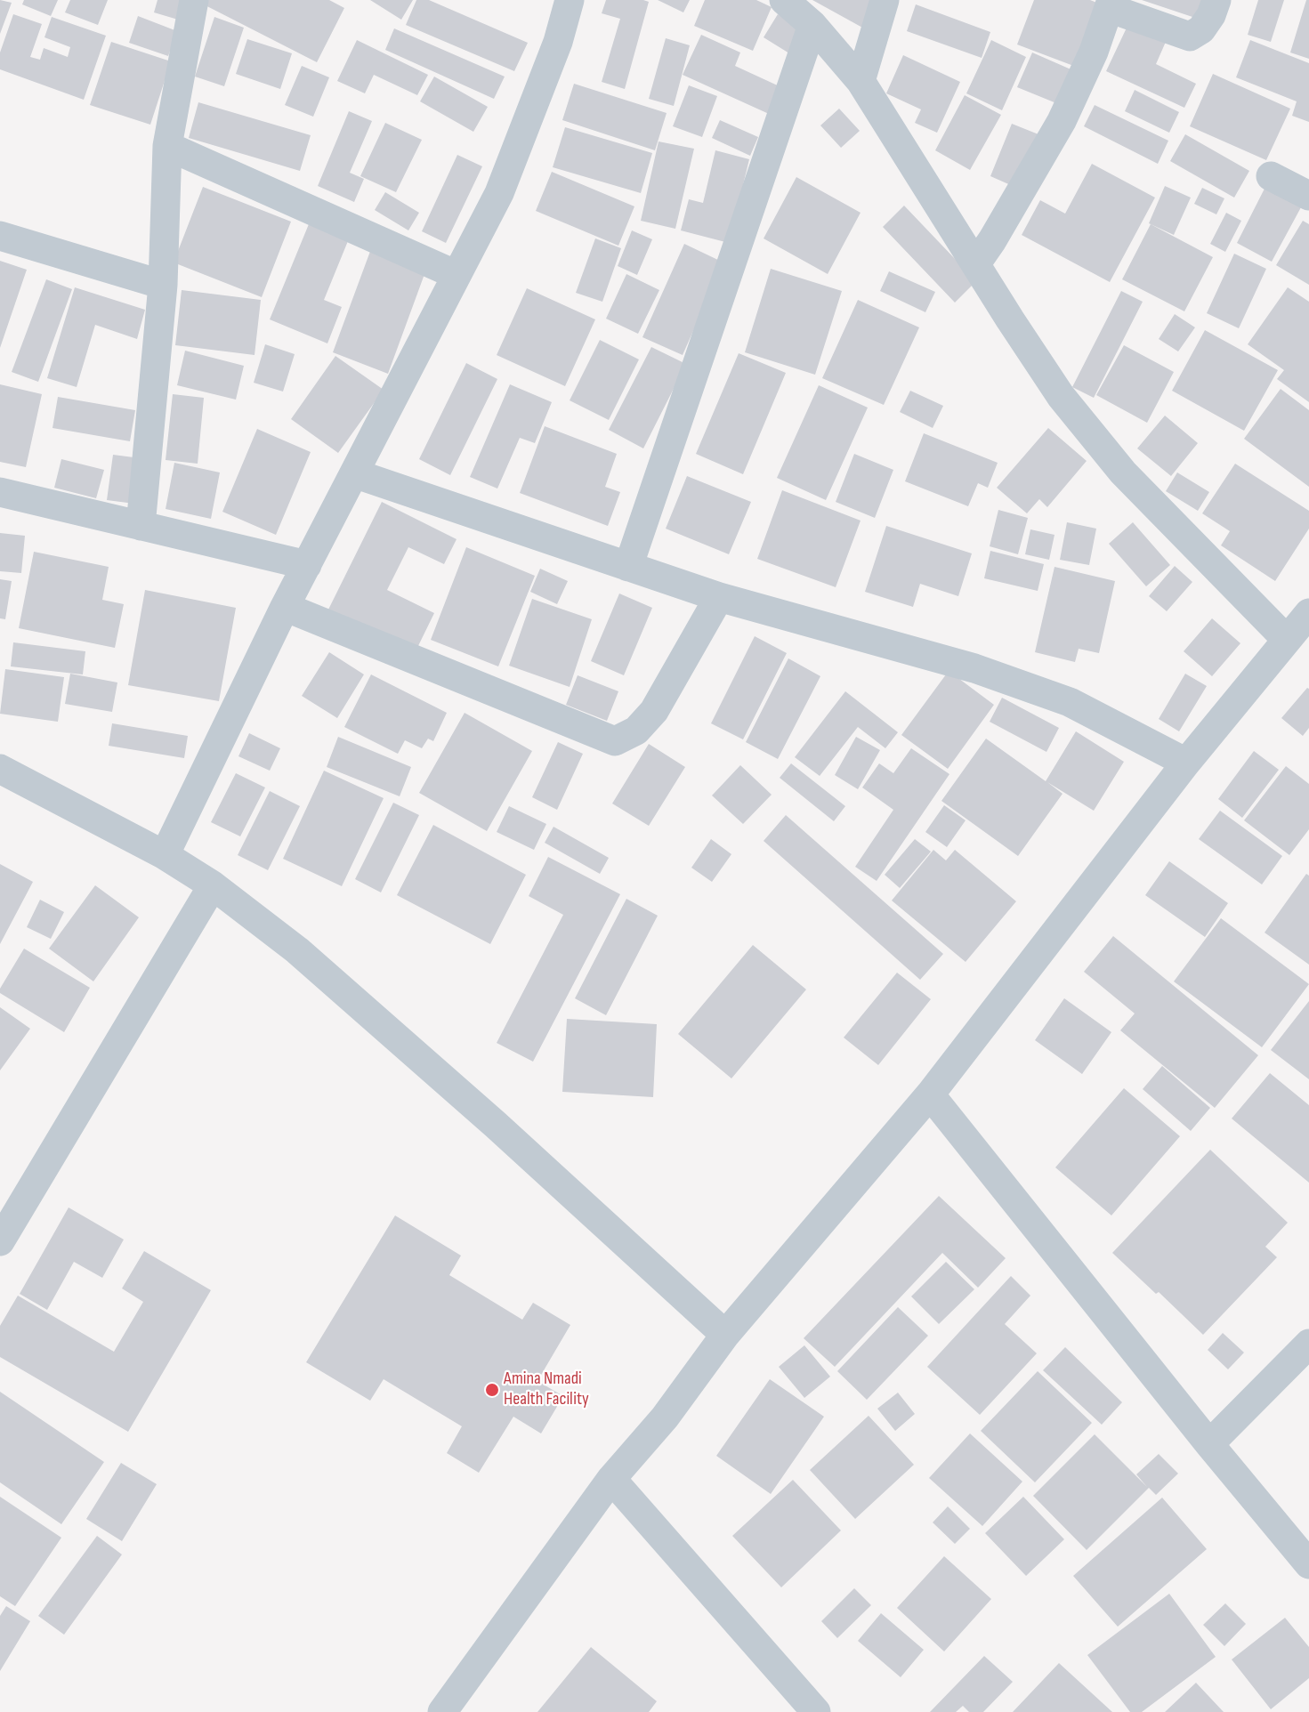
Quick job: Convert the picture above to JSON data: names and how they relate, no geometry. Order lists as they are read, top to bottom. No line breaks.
{"places":["Amina Nmadi Health Facility"]}
